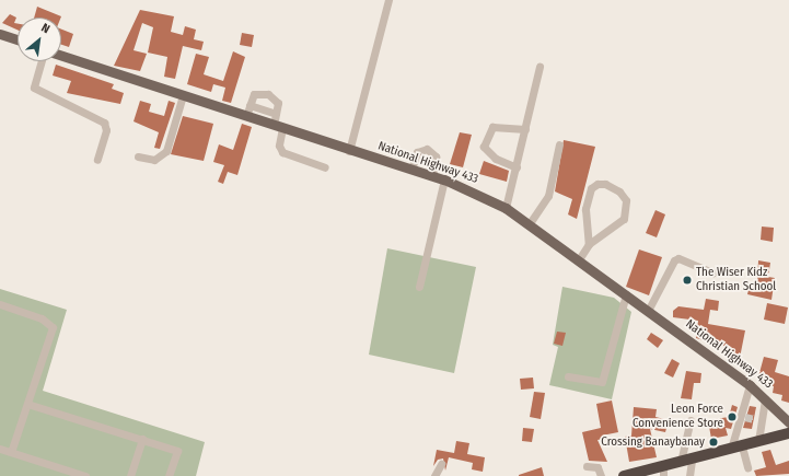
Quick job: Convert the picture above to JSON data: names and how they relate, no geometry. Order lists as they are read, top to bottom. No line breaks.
{"streets":{"main road":["National Highway 433"]},"places":["The Wiser Kidz Christian School","Leon Force Convenience Store","Crossing Banaybanay"],"north":"top right"}
